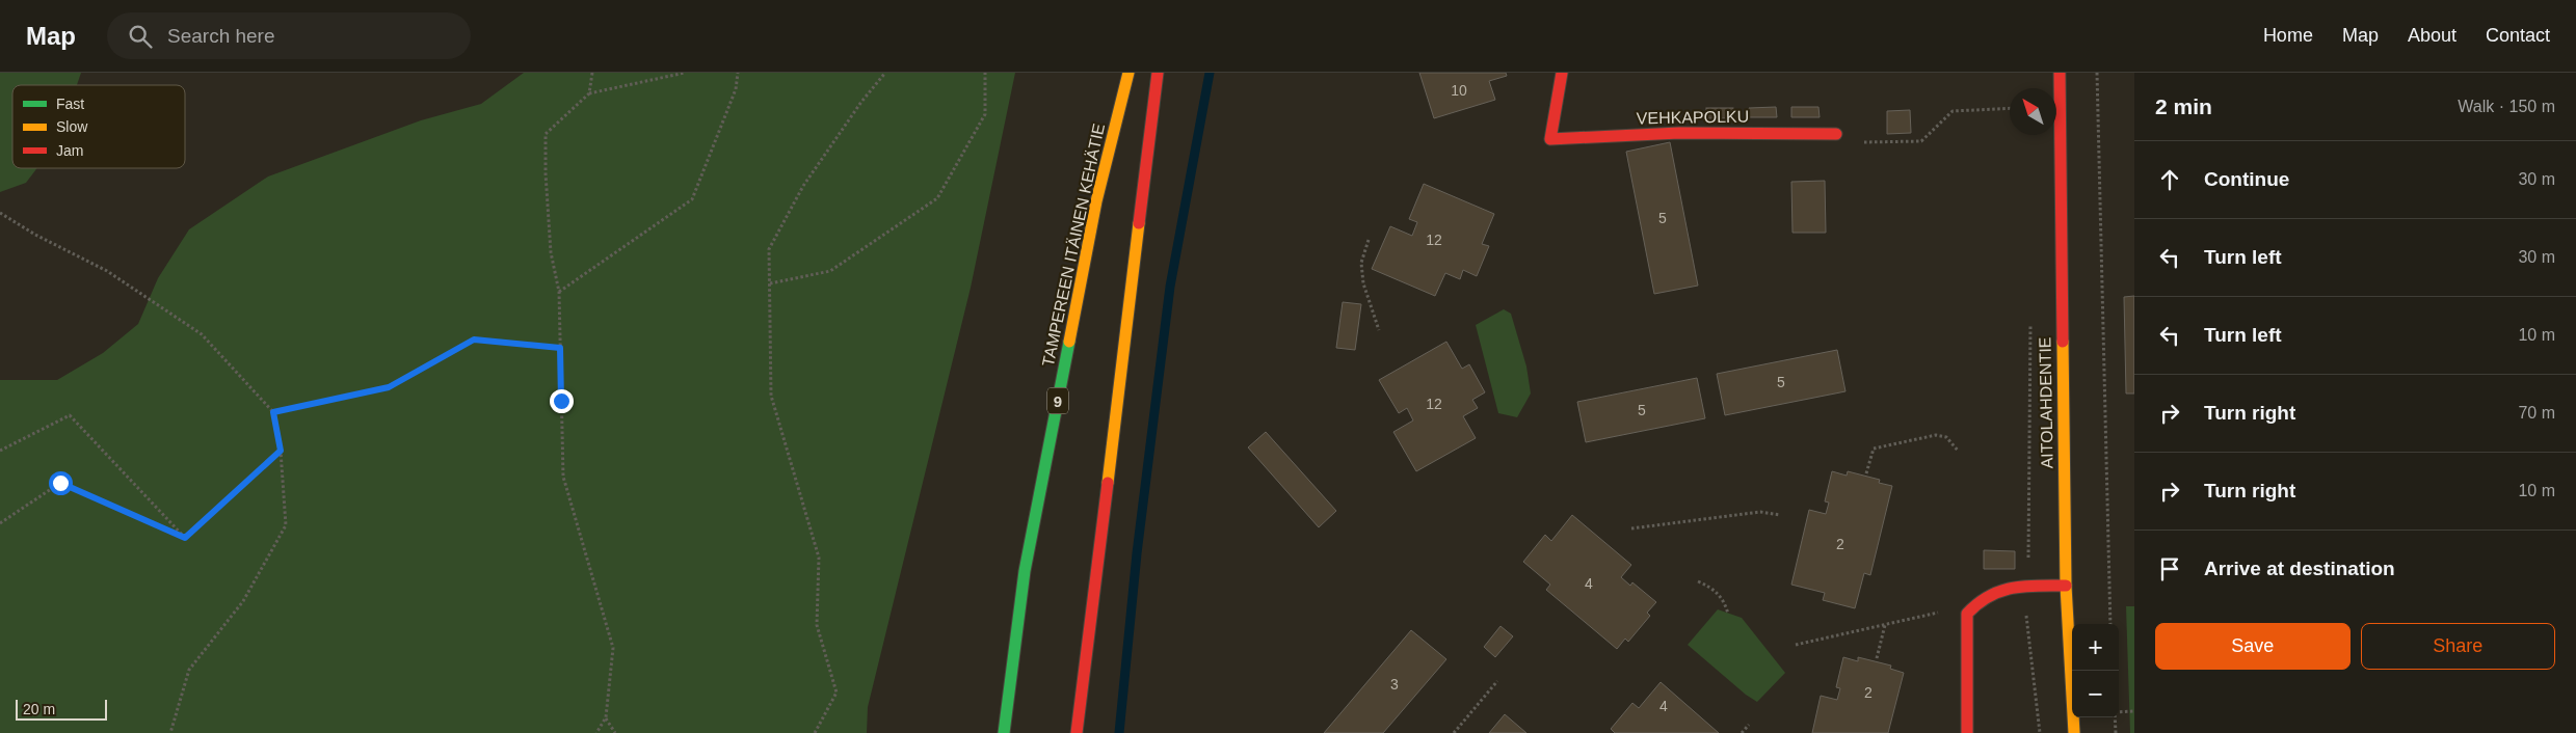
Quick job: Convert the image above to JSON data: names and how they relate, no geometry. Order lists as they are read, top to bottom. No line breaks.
{"streets":{"main road":["VEHKAPOLKU","TAMPEREEN ITÄINEN KEHÄTIE","9","AITOLAHDENTIE"]},"house_numbers":["10","5","12","5","12","5","2","4","3","2","4"],"legend":["Fast","Slow","Jam"],"scale_bar":"20 m","north":"top left","page":{"header":"Map","search":"Search here","nav":["Home","Map","About","Contact"],"heading":["2 min","Walk · 150 m"],"list":[["Continue","30 m"],["Turn left","30 m"],["Turn left","10 m"],["Turn right","70 m"],["Turn right","10 m"],"Arrive at destination"],"buttons":["Save","Share"],"map_buttons":["+","−"],"scale":"20 m"}}
